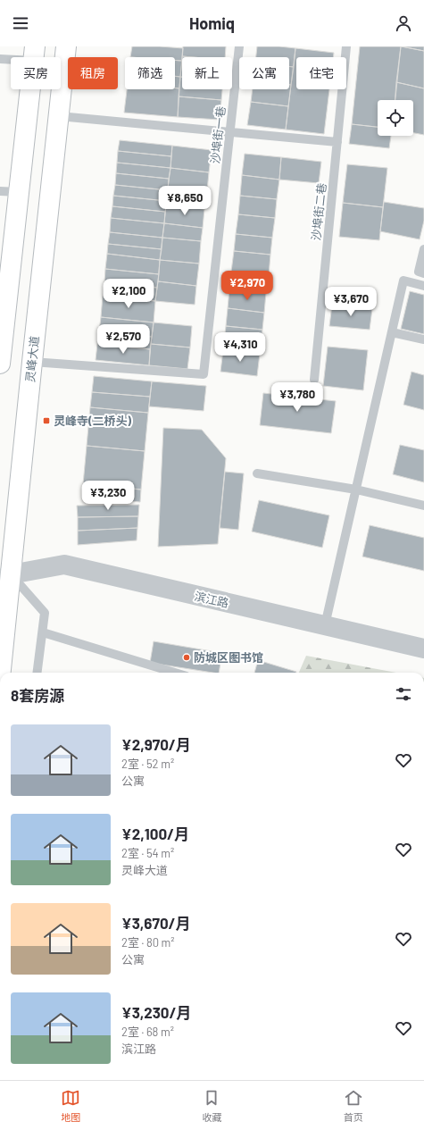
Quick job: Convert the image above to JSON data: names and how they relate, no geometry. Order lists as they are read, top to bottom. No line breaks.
{"streets":{"main road":["灵峰大道"],"street":["滨江路"],"lane":["沙埠街一巷","沙埠街二巷"]},"crossings":[["沙埠街一巷","灵峰大道"],["灵峰大道","滨江路"]],"places":{"transit":["灵峰寺(二桥头)"],"other":["防城区图书馆"]},"page":{"header":"Homiq","chip":["买房","租房","筛选","新上","公寓","住宅"],"price":["¥8,650","¥2,970","¥2,100","¥3,670","¥2,570","¥4,310","¥3,780","¥3,230"],"heading":"8套房源","list":[{"name":"¥2,970/月","note":"2室 · 52 m² · 公寓"},{"name":"¥2,100/月","note":"2室 · 54 m² · 灵峰大道"},{"name":"¥3,670/月","note":"2室 · 80 m² · 公寓"},{"name":"¥3,230/月","note":"2室 · 68 m² · 滨江路"}],"tabs":["地图","收藏","首页"]}}
